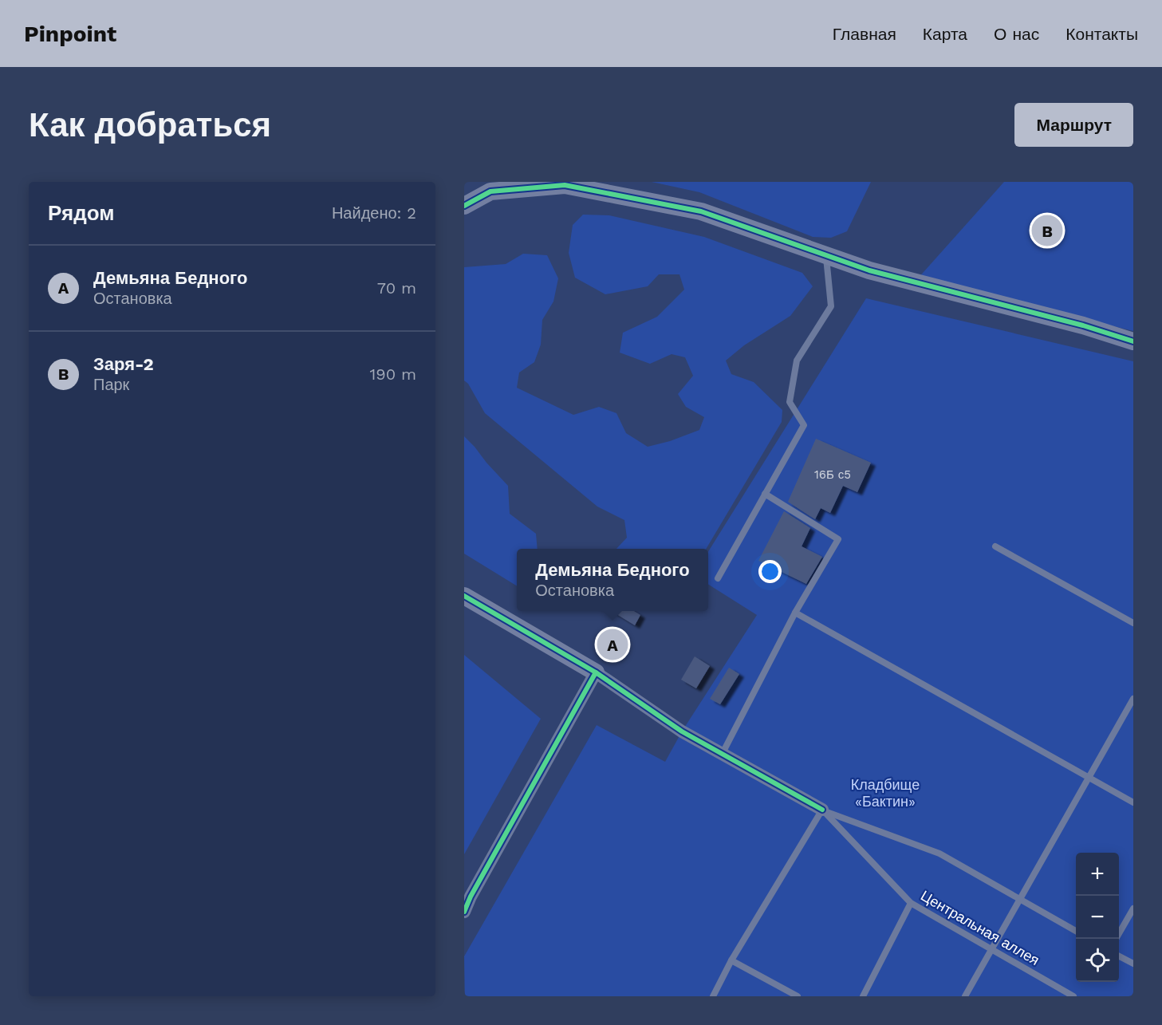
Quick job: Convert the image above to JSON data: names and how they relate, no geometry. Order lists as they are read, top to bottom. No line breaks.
{"streets":{"lane":["Центральная аллея"]},"parks":["Кладбище «Бактин»"],"house_numbers":["16Б с5"],"page":{"header":"Pinpoint","nav":["Главная","Карта","О нас","Контакты"],"buttons":"Маршрут","title":"Как добраться","heading":["Рядом","Найдено: 2"],"pins":["B","A"],"list":[{"mark":"A","name":"Демьяна Бедного","note":"Остановка","value":"70 m"},{"mark":"B","name":"Заря-2","note":"Парк","value":"190 m"}],"popup":["Демьяна Бедного","Остановка"],"map_buttons":["+","−"]}}
